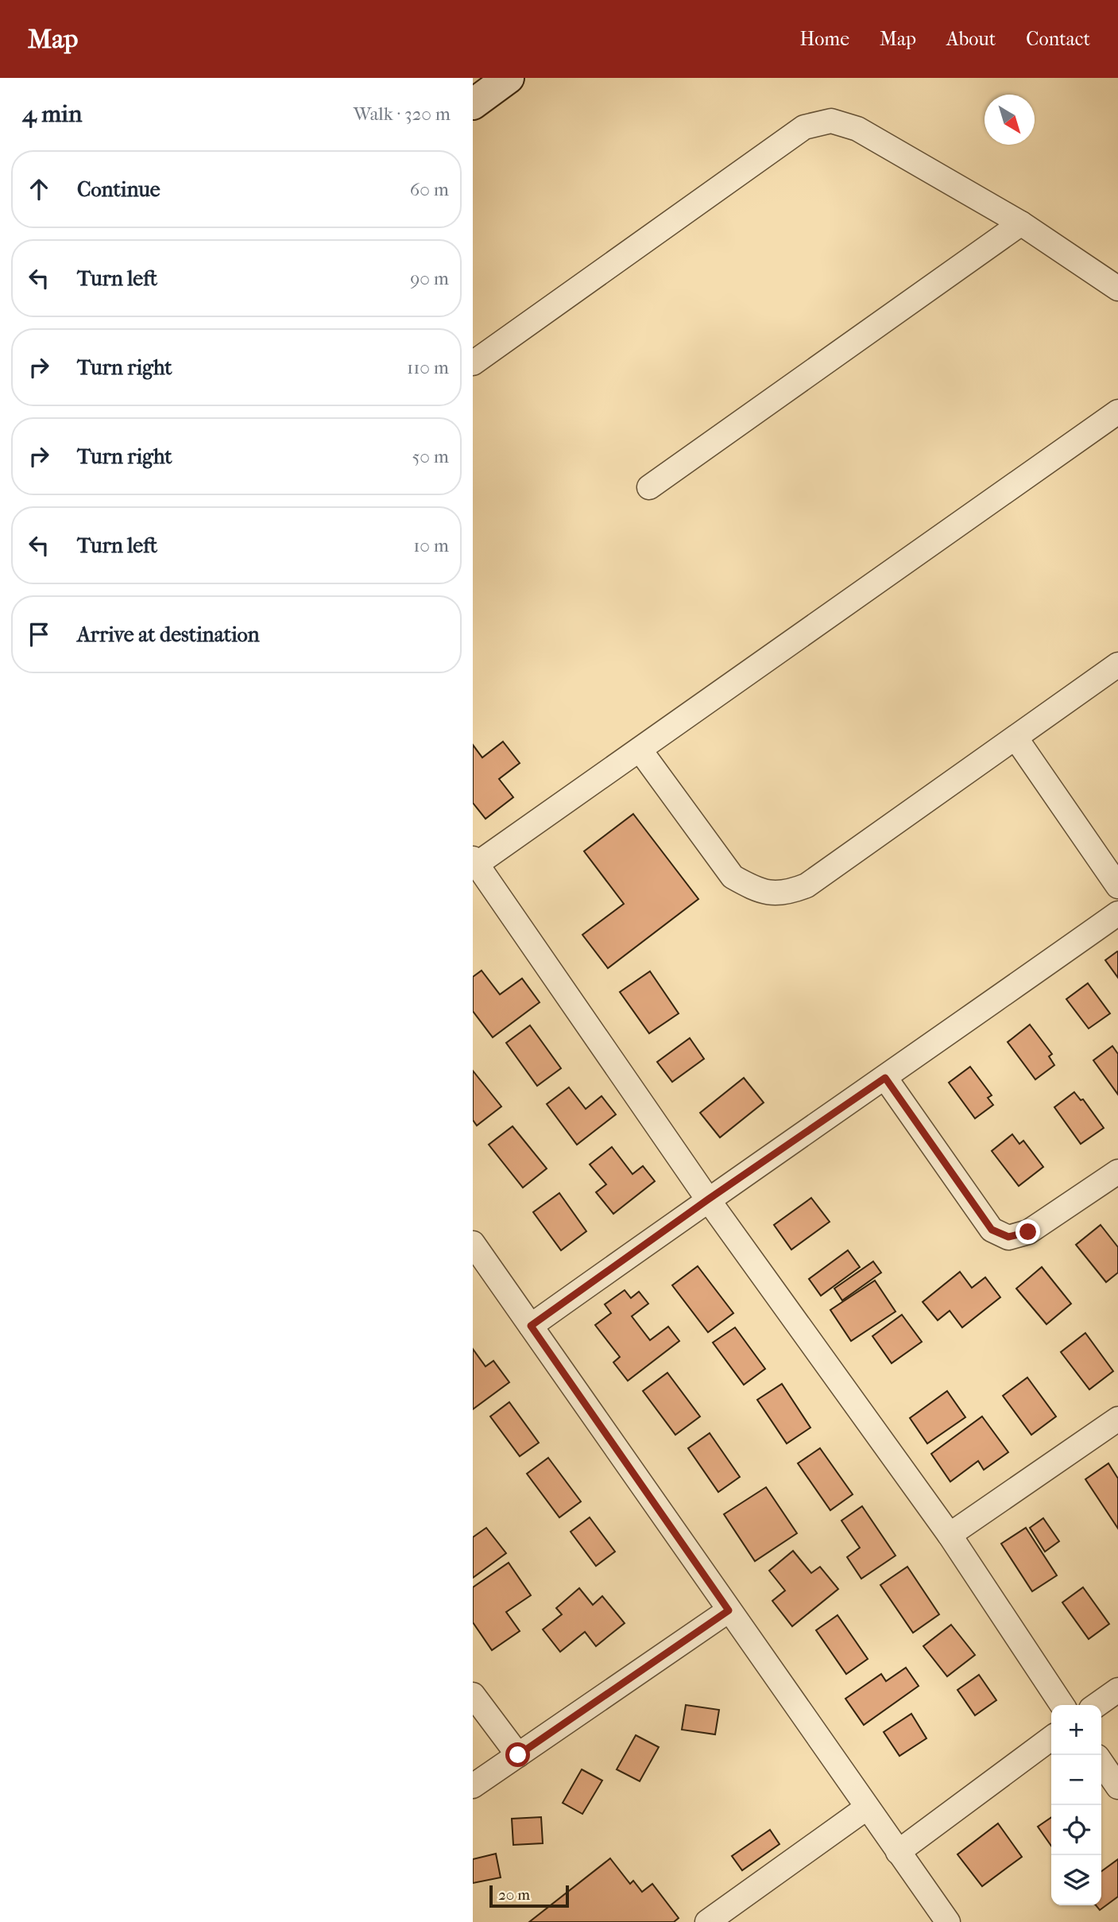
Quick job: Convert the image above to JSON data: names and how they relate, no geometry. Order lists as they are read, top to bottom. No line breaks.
{"scale_bar":"20 m","north":"bottom right","page":{"header":"Map","nav":["Home","Map","About","Contact"],"heading":["4 min","Walk · 320 m"],"list":[["Continue","60 m"],["Turn left","90 m"],["Turn right","110 m"],["Turn right","50 m"],["Turn left","10 m"],"Arrive at destination"],"map_buttons":["+","−"],"scale":"20 m"}}
